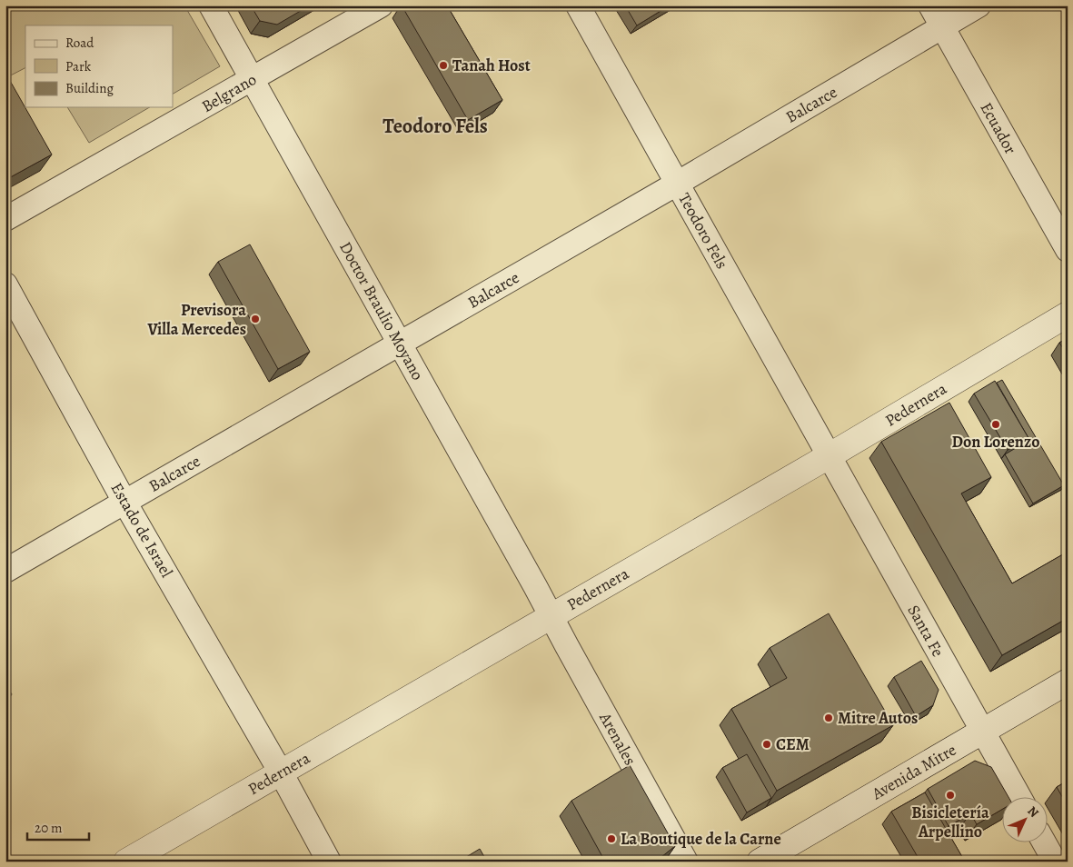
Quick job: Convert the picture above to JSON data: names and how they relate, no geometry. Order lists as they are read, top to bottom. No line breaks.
{"streets":{"street":["Belgrano","Balcarce","Ecuador","Teodoro Fels","Doctor Braulio Moyano","Pedernera","Estado de Israel","Santa Fe","Arenales","Avenida Mitre"]},"crossings":[["Belgrano","Doctor Braulio Moyano"],["Balcarce","Ecuador"],["Balcarce","Teodoro Fels"],["Balcarce","Doctor Braulio Moyano"],["Balcarce","Estado de Israel"],["Teodoro Fels","Pedernera"],["Teodoro Fels","Santa Fe"],["Doctor Braulio Moyano","Pedernera"],["Doctor Braulio Moyano","Arenales"],["Pedernera","Estado de Israel"],["Pedernera","Santa Fe"],["Pedernera","Arenales"],["Santa Fe","Avenida Mitre"]],"districts":["Teodoro Fels"],"places":["Tanah Host","Previsora Villa Mercedes","Don Lorenzo","Mitre Autos","CEM","Bisicletería Arpellino","La Boutique de la Carne"],"legend":["Road","Park","Building"],"scale_bar":"20 m","north":"top right"}
